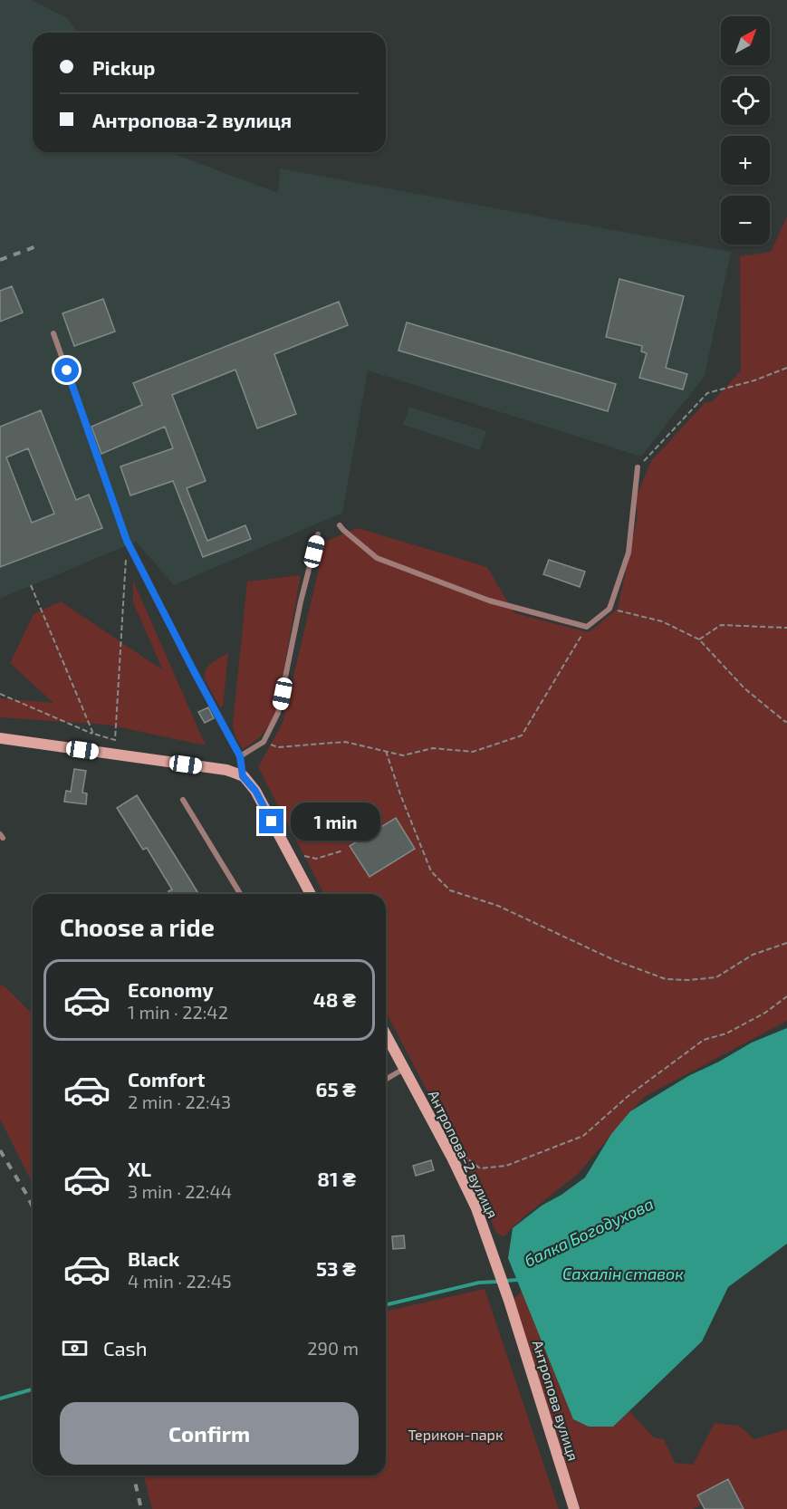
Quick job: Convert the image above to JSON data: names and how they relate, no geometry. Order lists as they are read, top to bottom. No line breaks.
{"streets":{"street":["Антропова-2 вулиця","Антропова вулиця"]},"crossings":[["Антропова-2 вулиця","Антропова вулиця"]],"water":["балка Богодухова","Сахалін ставок"],"parks":["Терикон-парк"],"north":"top right","page":{"map_buttons":["+","−"],"banner":["Pickup","Антропова-2 вулиця"],"bubble":"1 min","heading":"Choose a ride","list":[{"name":"Economy","note":"1 min · 22:42","value":"48 ₴"},{"name":"Comfort","note":"2 min · 22:43","value":"65 ₴"},{"name":"XL","note":"3 min · 22:44","value":"81 ₴"},{"name":"Black","note":"4 min · 22:45","value":"53 ₴"}],"pay":["Cash","290 m"],"buttons":"Confirm"}}
